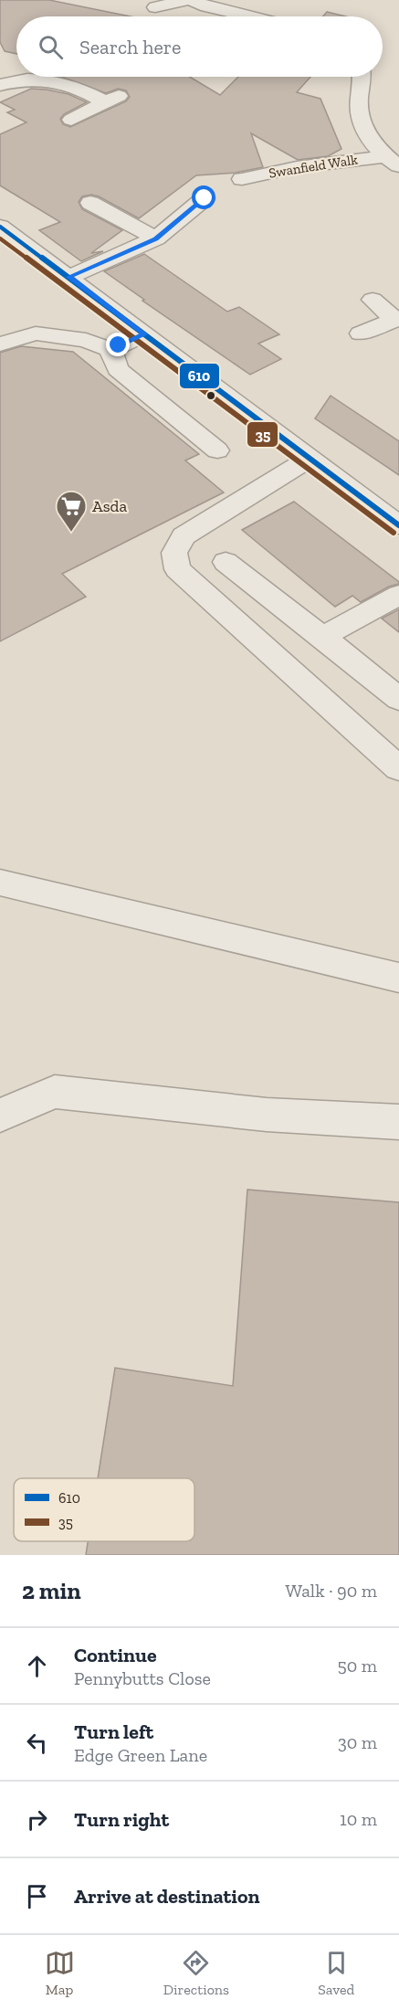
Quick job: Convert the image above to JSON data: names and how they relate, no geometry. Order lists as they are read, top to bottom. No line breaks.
{"streets":{"street":["Swanfield Walk"]},"places":{"supermarket":["Asda"]},"lines":["transit line 610","transit line 35"],"legend":["610","35"],"page":{"search":"Search here","heading":["2 min","Walk · 90 m"],"list":[["Continue","Pennybutts Close","50 m"],["Turn left","Edge Green Lane","30 m"],["Turn right","10 m"],"Arrive at destination"],"nav":["Map","Directions","Saved"]}}
